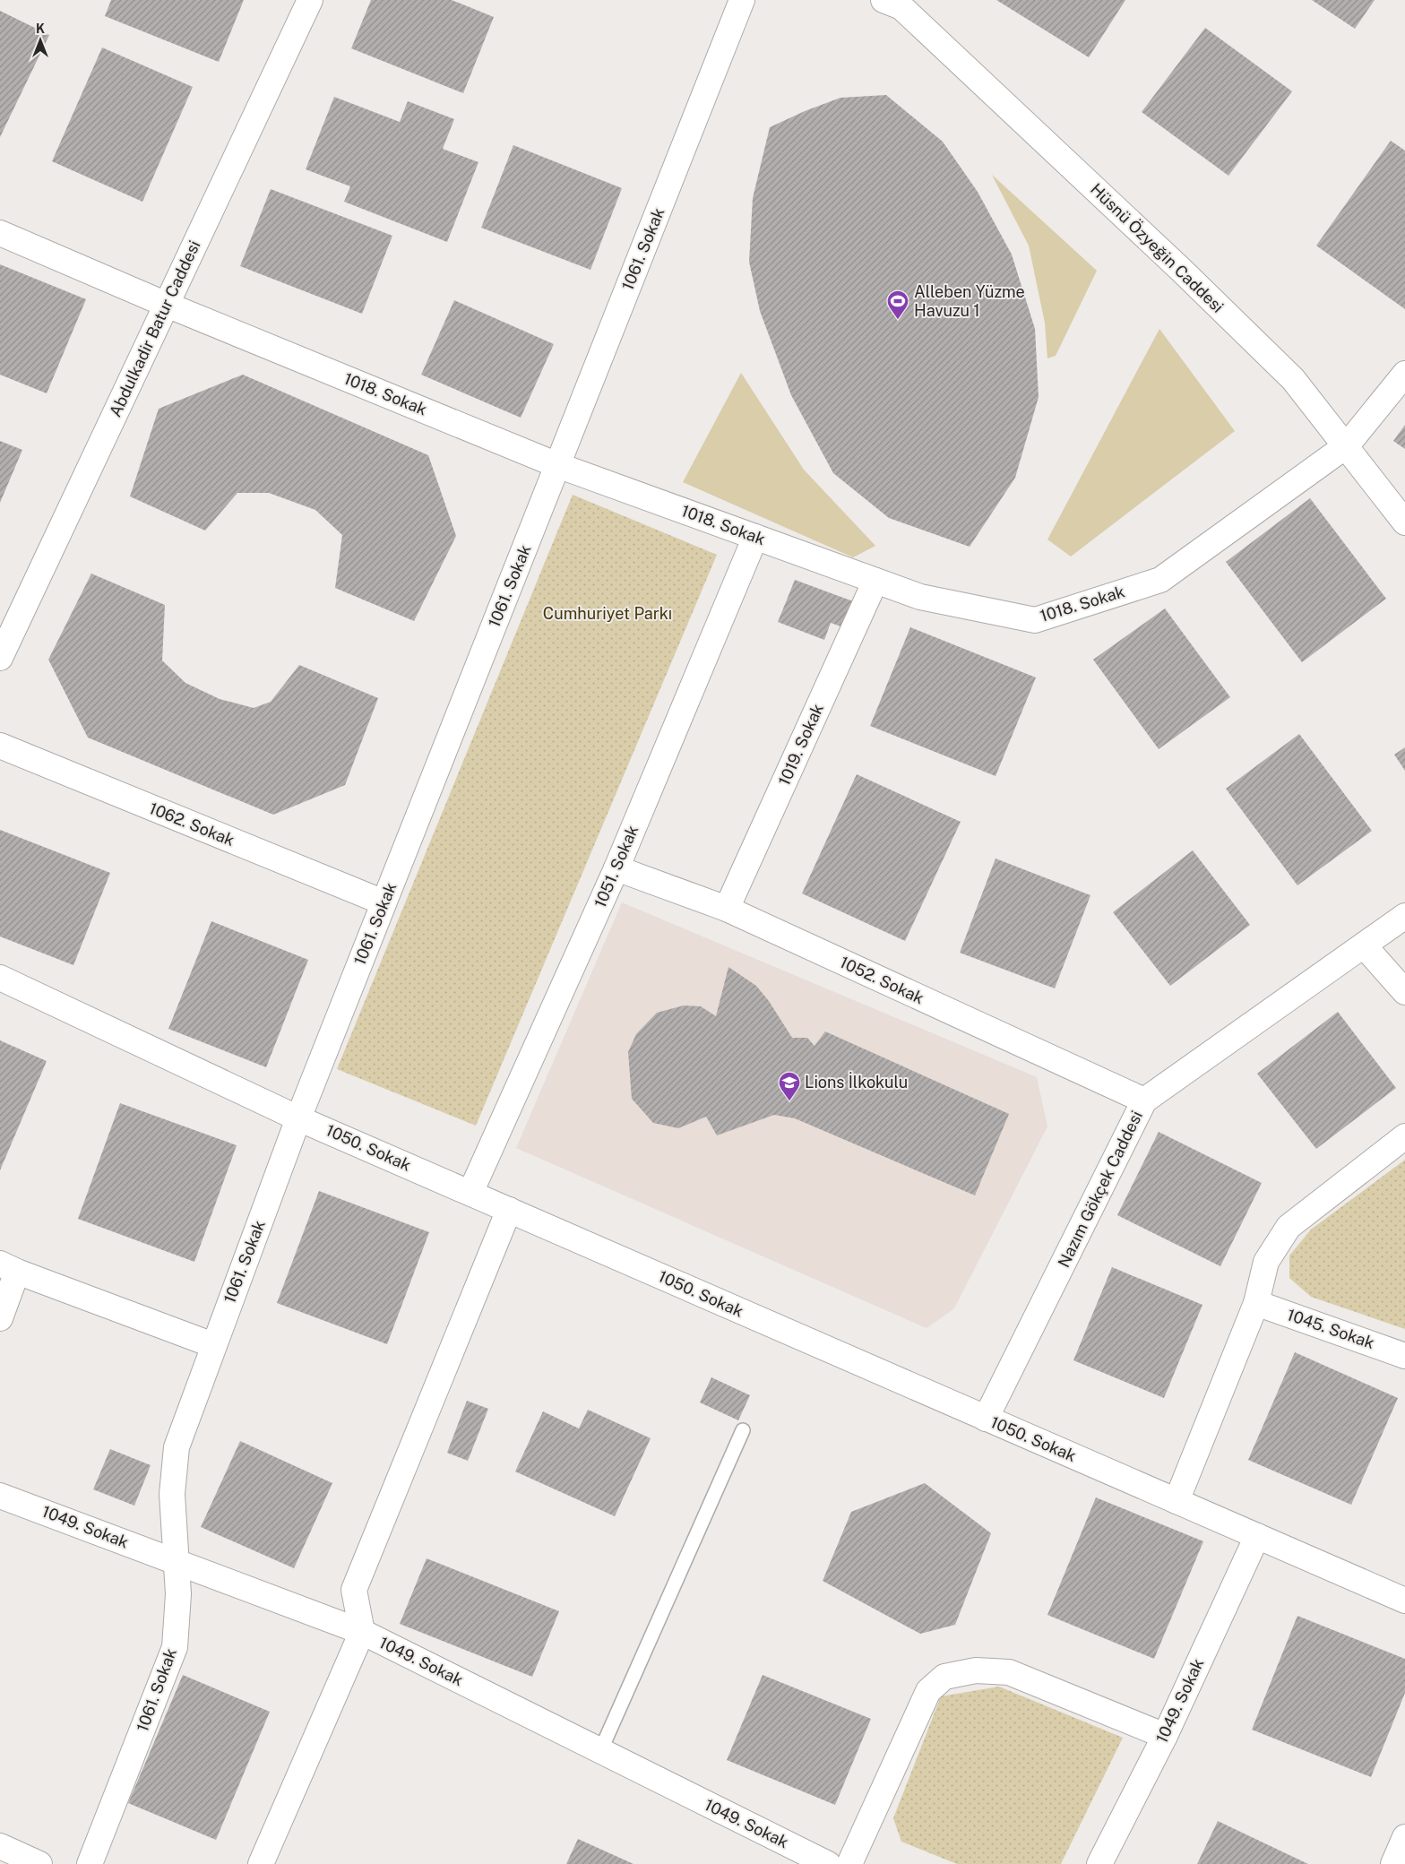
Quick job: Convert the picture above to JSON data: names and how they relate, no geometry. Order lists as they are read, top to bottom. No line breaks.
{"streets":{"street":["Hüsnü Özyeğin Caddesi","1061. Sokak","Abdulkadir Batur Caddesi","1018. Sokak","1019. Sokak","1062. Sokak","1051. Sokak","1052. Sokak","1050. Sokak","Nazım Gökçek Caddesi","1045. Sokak","1049. Sokak"]},"crossings":[["Hüsnü Özyeğin Caddesi","1018. Sokak"],["1061. Sokak","1018. Sokak"],["1061. Sokak","1062. Sokak"],["1061. Sokak","1050. Sokak"],["1061. Sokak","1049. Sokak"],["Abdulkadir Batur Caddesi","1018. Sokak"],["1018. Sokak","1019. Sokak"],["1018. Sokak","1051. Sokak"],["1019. Sokak","1052. Sokak"],["1051. Sokak","1052. Sokak"],["1051. Sokak","1050. Sokak"],["1052. Sokak","Nazım Gökçek Caddesi"],["1050. Sokak","Nazım Gökçek Caddesi"],["1050. Sokak","1049. Sokak"]],"parks":["Cumhuriyet Parkı"],"places":{"sports":["Alleben Yüzme Havuzu 1"],"school or university":["Lions İlkokulu"]},"north":"top"}
